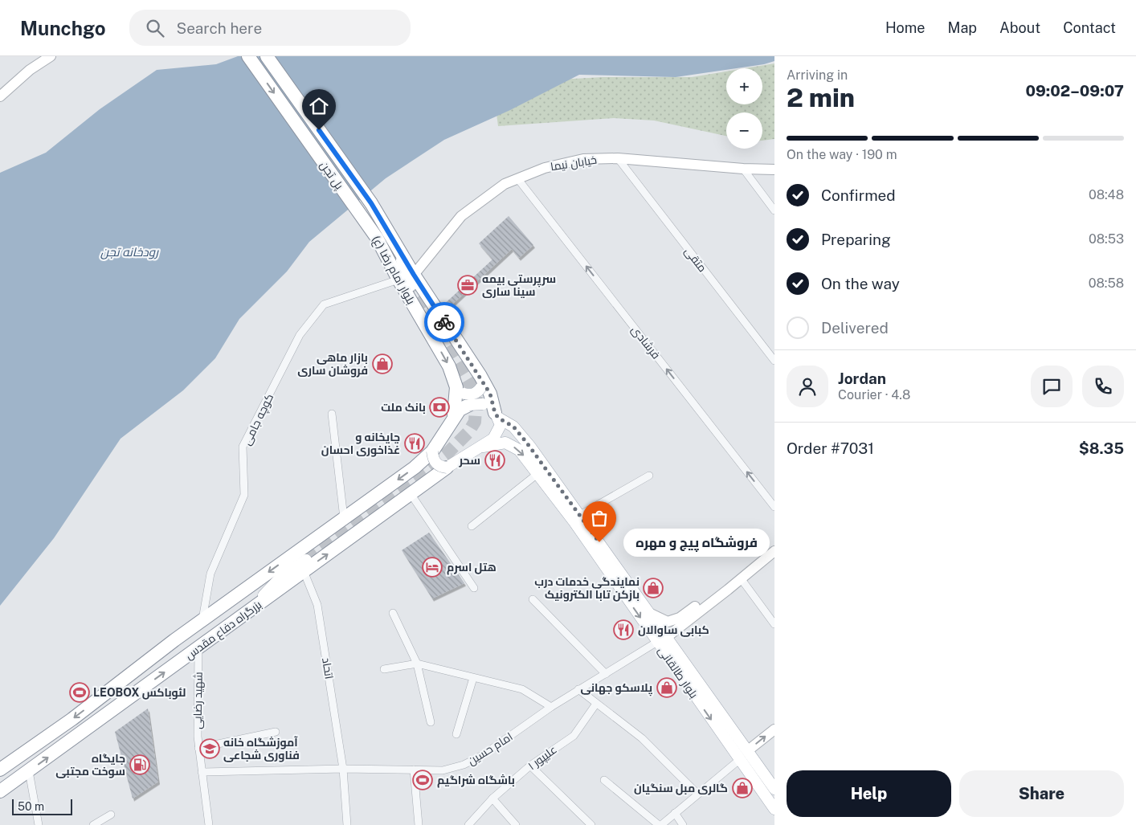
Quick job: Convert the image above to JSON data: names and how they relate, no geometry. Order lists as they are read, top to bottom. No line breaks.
{"streets":{"highway":["پل تجن","بلوار امام رضا (ع)","بزرگراه دفاع مقدس"],"main road":["بلوار طالقانی"],"street":["خیابان نیما","متقی","فرشادی","کوچه جامی","اتحاد","شهید رضایی","امام حسین","علیپور ۱"]},"crossings":[["خیابان نیما","متقی"],["خیابان نیما","بلوار امام رضا (ع)"],["خیابان نیما","فرشادی"],["پل تجن","بلوار امام رضا (ع)"],["بلوار امام رضا (ع)","کوچه جامی"],["بلوار امام رضا (ع)","بلوار طالقانی"],["کوچه جامی","بزرگراه دفاع مقدس"],["بزرگراه دفاع مقدس","اتحاد"],["بزرگراه دفاع مقدس","شهید رضایی"],["اتحاد","امام حسین"],["بلوار طالقانی","امام حسین"],["شهید رضایی","امام حسین"]],"one_way":["فرشادی"],"water":["رودخانه تجن"],"places":{"office":["سرپرستی بیمه سینا ساری"],"shop":["بازار ماهی فروشان ساری","نمایندگی خدمات درب بازکن تابا الکترونیک","پلاسکو جهانی","گالری مبل سنگیان"],"bank":["بانک ملت"],"restaurant":["چایخانه و غذاخوری احسان","سحر","کبابی ساوالان"],"other":["فروشگاه پیچ و مهره"],"hotel":["هتل اسرم"],"sports":["LEOBOX لئوباکس","باشگاه شراگیم"],"school or university":["آموزشگاه خانه فناوری شجاعی"],"fuel station":["جایگاه سوخت مجتبی"]},"scale_bar":"50 m","page":{"header":"Munchgo","search":"Search here","nav":["Home","Map","About","Contact"],"heading":["2 min","Arriving in","09:02–09:07"],"panel":["Jordan","Courier · 4.8","Order #7031","$8.35"],"map_buttons":["+","−"],"bar":"On the way · 190 m","list":[["Confirmed","08:48"],["Preparing","08:53"],["On the way","08:58"],"Delivered"],"bubble":"فروشگاه پیچ و مهره","buttons":["Help","Share"],"scale":"50 m"}}
